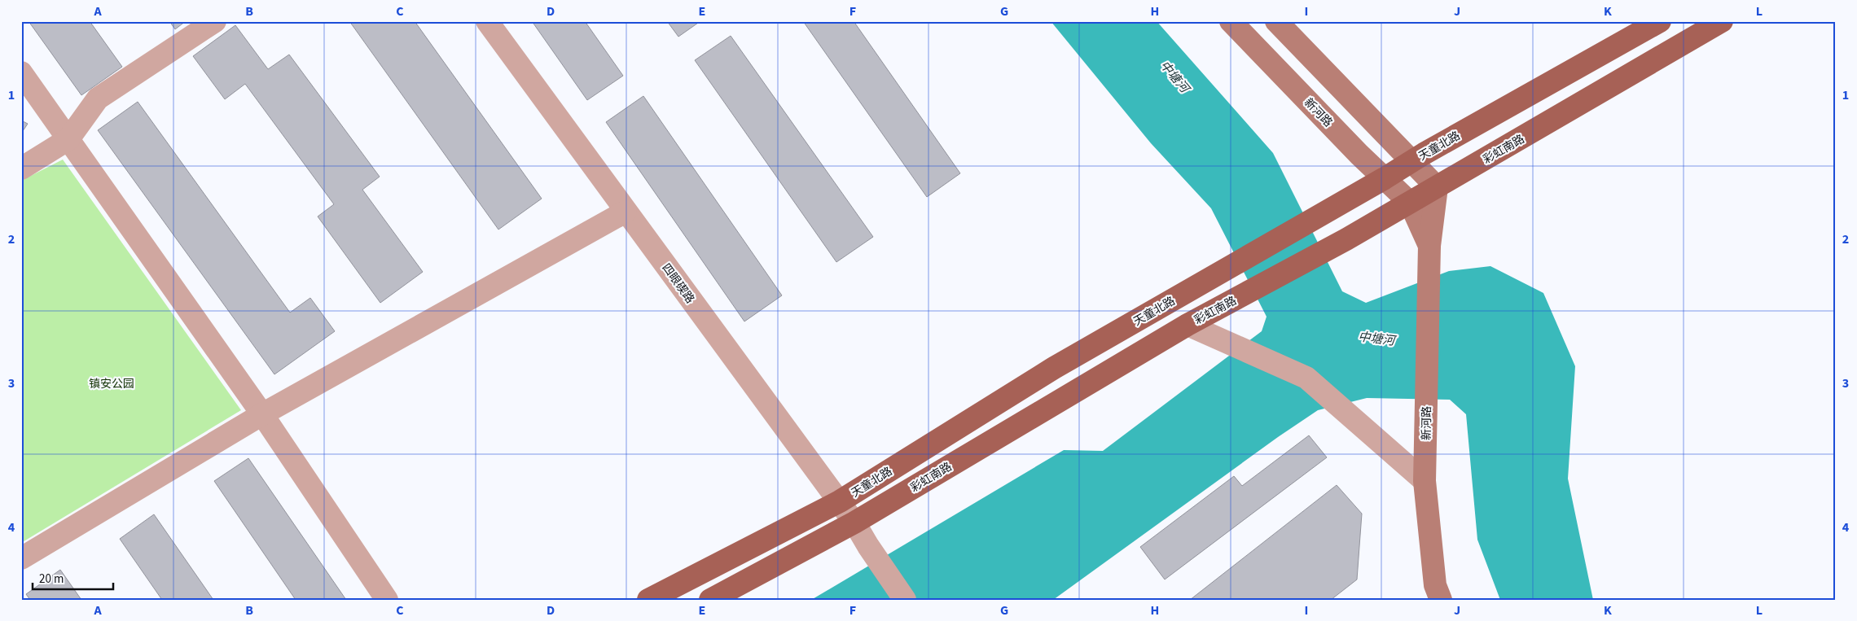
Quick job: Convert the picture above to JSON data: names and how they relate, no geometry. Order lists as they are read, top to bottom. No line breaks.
{"streets":{"main road":["新河路","天童北路","彩虹南路"],"street":["四眼碶路"]},"crossings":[["新河路","天童北路"],["新河路","彩虹南路"],["天童北路","四眼碶路"],["彩虹南路","四眼碶路"]],"water":["中塘河"],"parks":["镇安公园"],"scale_bar":"20 m","grid":{"columns":["A","B","C","D","E","F","G","H","I","J","K","L"],"rows":["1","2","3","4"]}}
